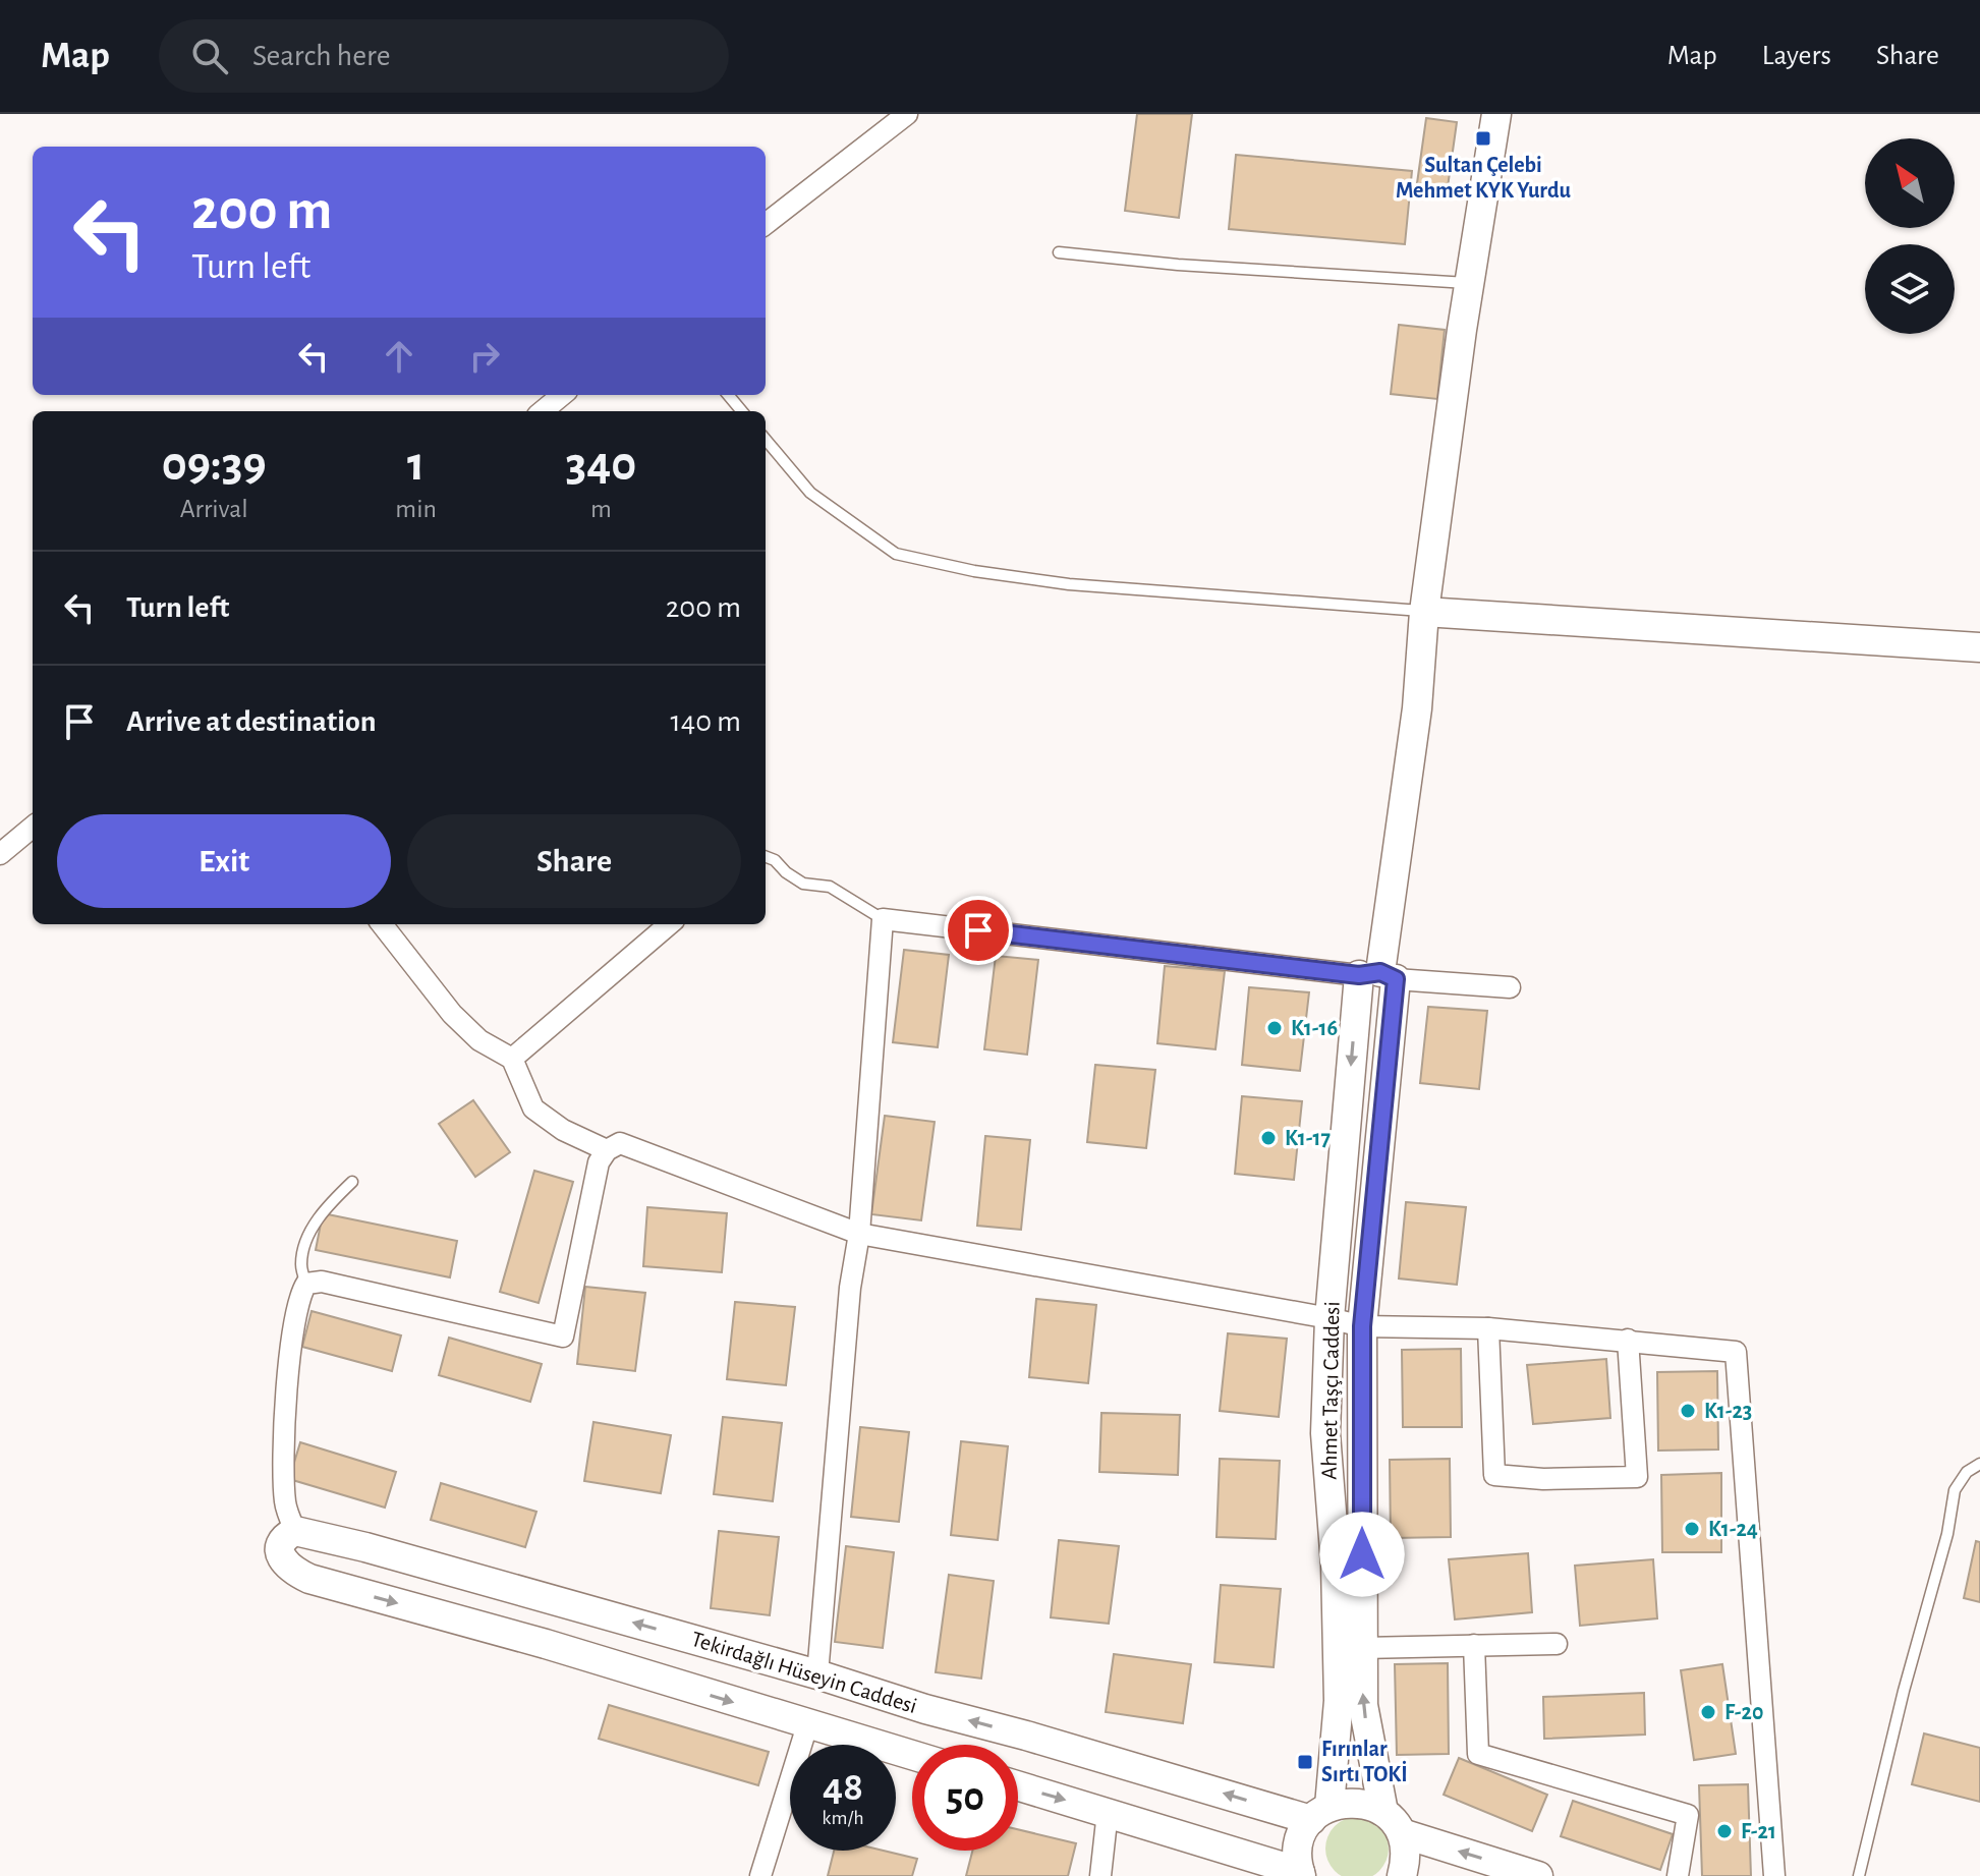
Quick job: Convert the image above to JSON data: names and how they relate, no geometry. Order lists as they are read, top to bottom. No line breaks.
{"streets":{"main road":["Ahmet Taşçı Caddesi","Tekirdağlı Hüseyin Caddesi"]},"crossings":[["Ahmet Taşçı Caddesi","Tekirdağlı Hüseyin Caddesi"]],"places":{"transit":["Sultan Çelebi Mehmet KYK Yurdu","Fırınlar Sırtı TOKİ"],"other":["K1-16","K1-17","K1-23","K1-24","F-20","F-21"]},"north":"top left","page":{"header":"Map","search":"Search here","nav":["Map","Layers","Share"],"turn":["200 m","Turn left"],"eta":["09:39","Arrival","1","min","340","m"],"list":[{"name":"Turn left","value":"200 m"},{"name":"Arrive at destination","value":"140 m"}],"buttons":["Exit","Share"],"speed":"48 km/h","limit":"50"}}
